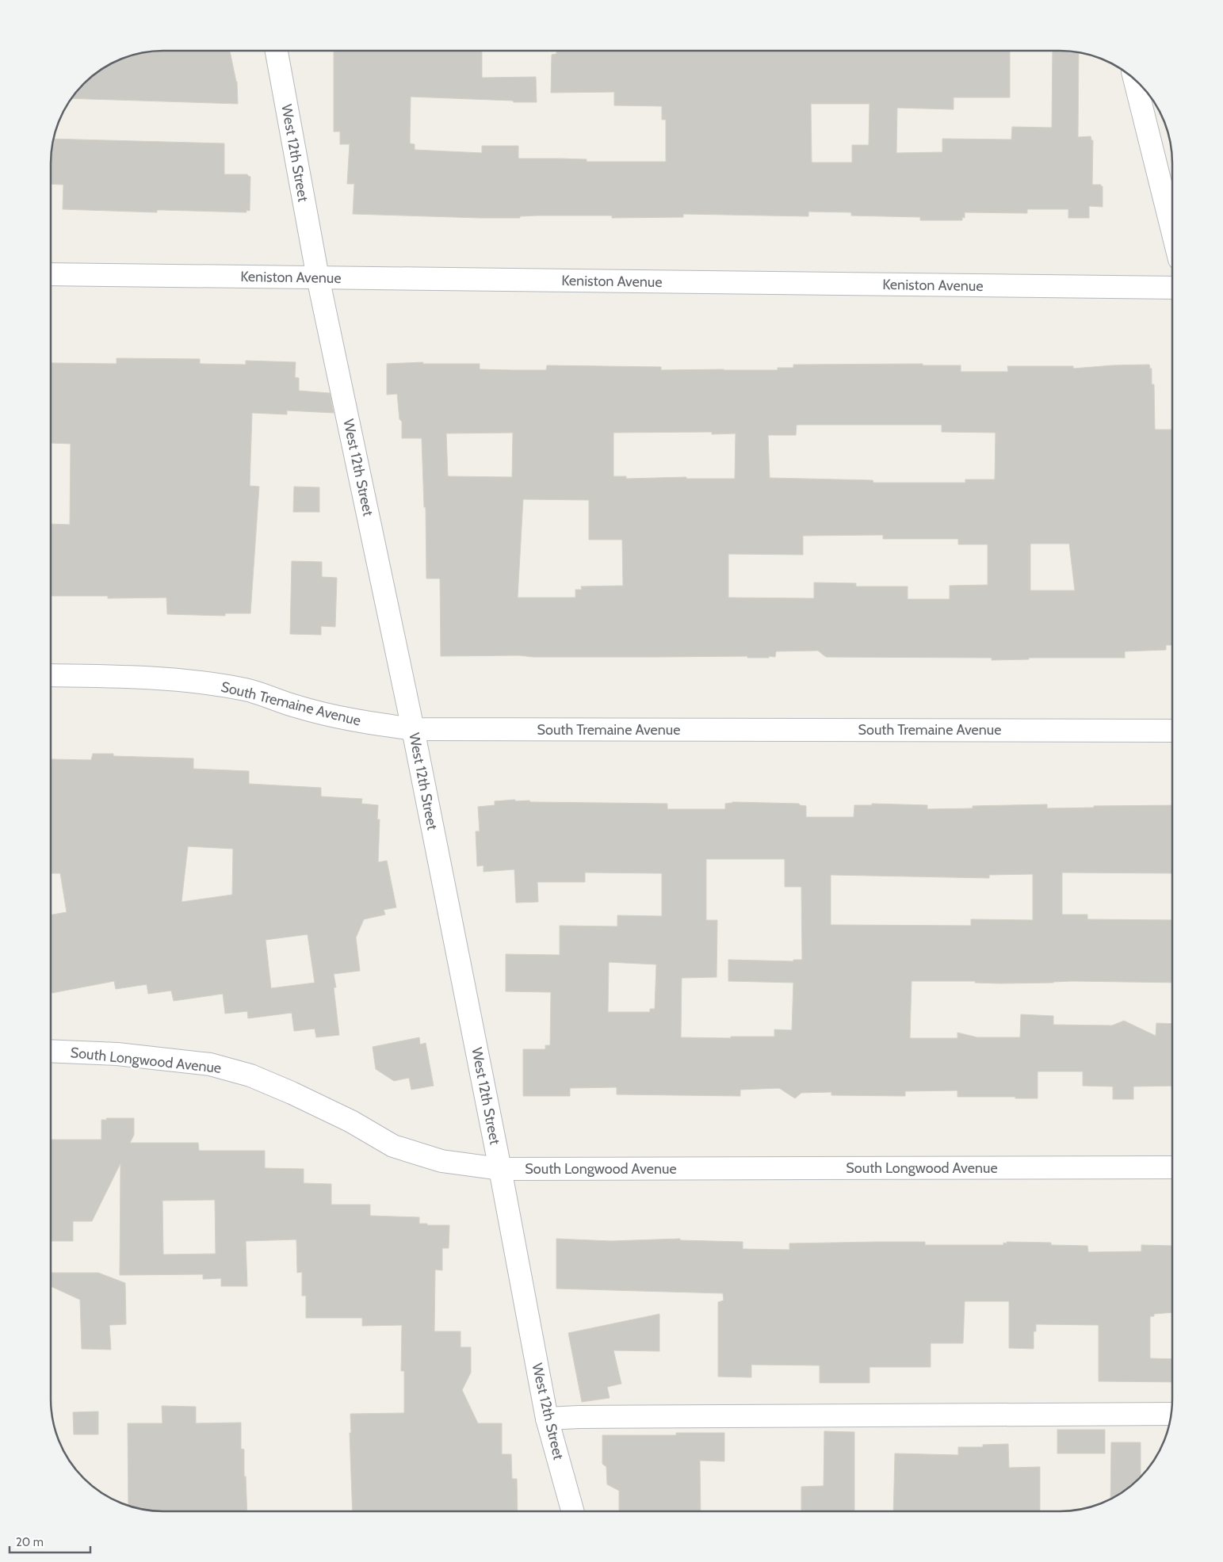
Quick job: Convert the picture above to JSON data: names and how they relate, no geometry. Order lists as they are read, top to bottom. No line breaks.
{"streets":{"street":["West 12th Street","Keniston Avenue","South Tremaine Avenue","South Longwood Avenue"]},"crossings":[["West 12th Street","Keniston Avenue"],["West 12th Street","South Tremaine Avenue"],["West 12th Street","South Longwood Avenue"]],"scale_bar":"20 m"}
